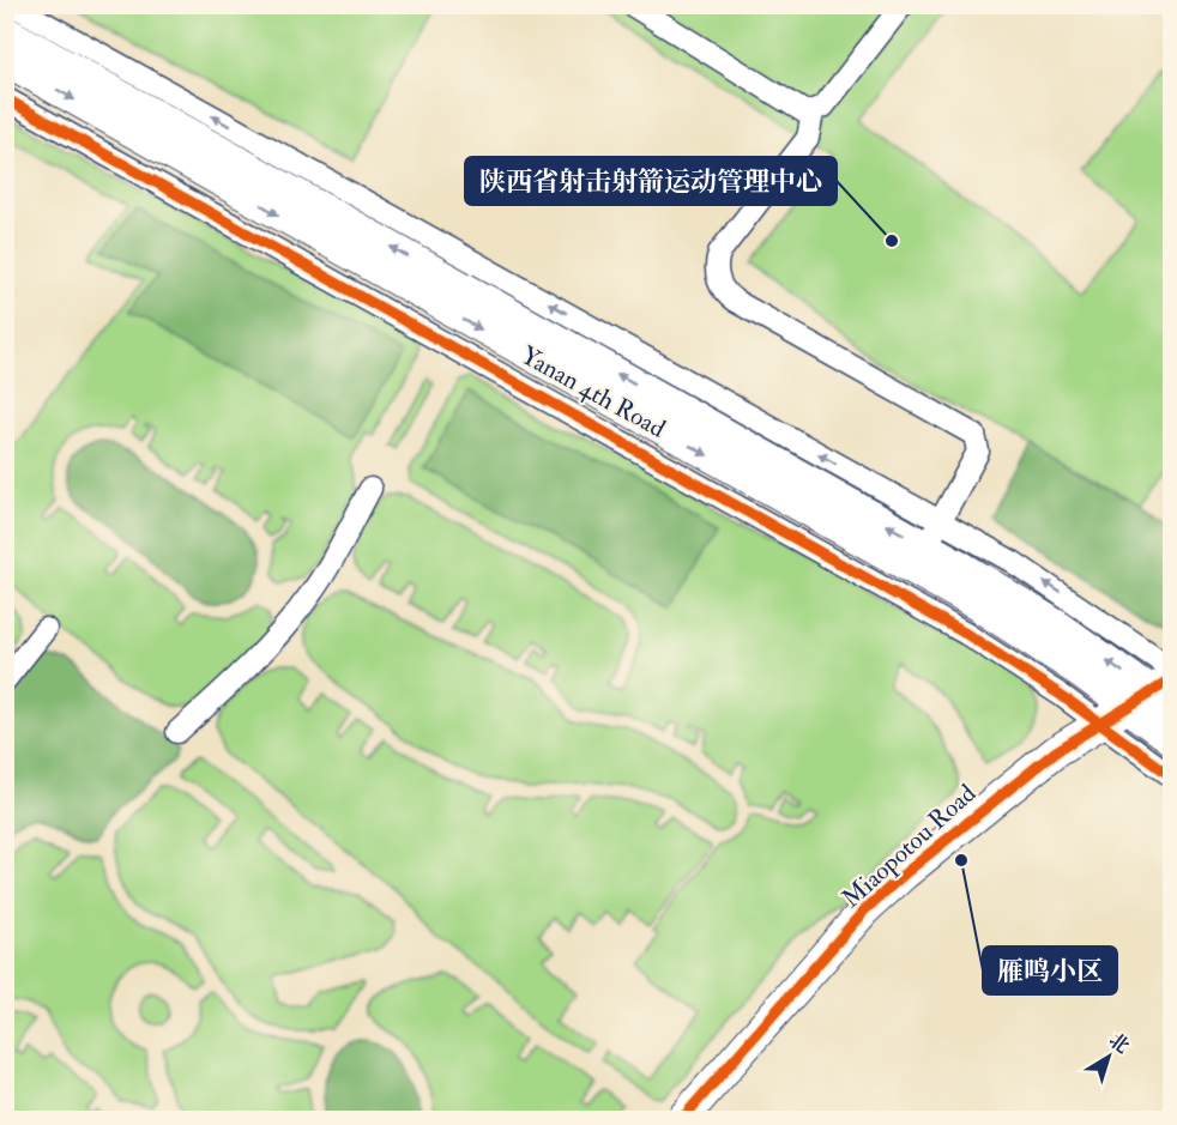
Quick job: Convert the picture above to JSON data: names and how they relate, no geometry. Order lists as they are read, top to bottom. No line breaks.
{"streets":{"main road":["Yanan 4th Road","Miaopotou Road"]},"crossings":[["Yanan 4th Road","Miaopotou Road"]],"places":["陕西省射击射箭运动管理中心","雁鸣小区"],"north":"top right"}
